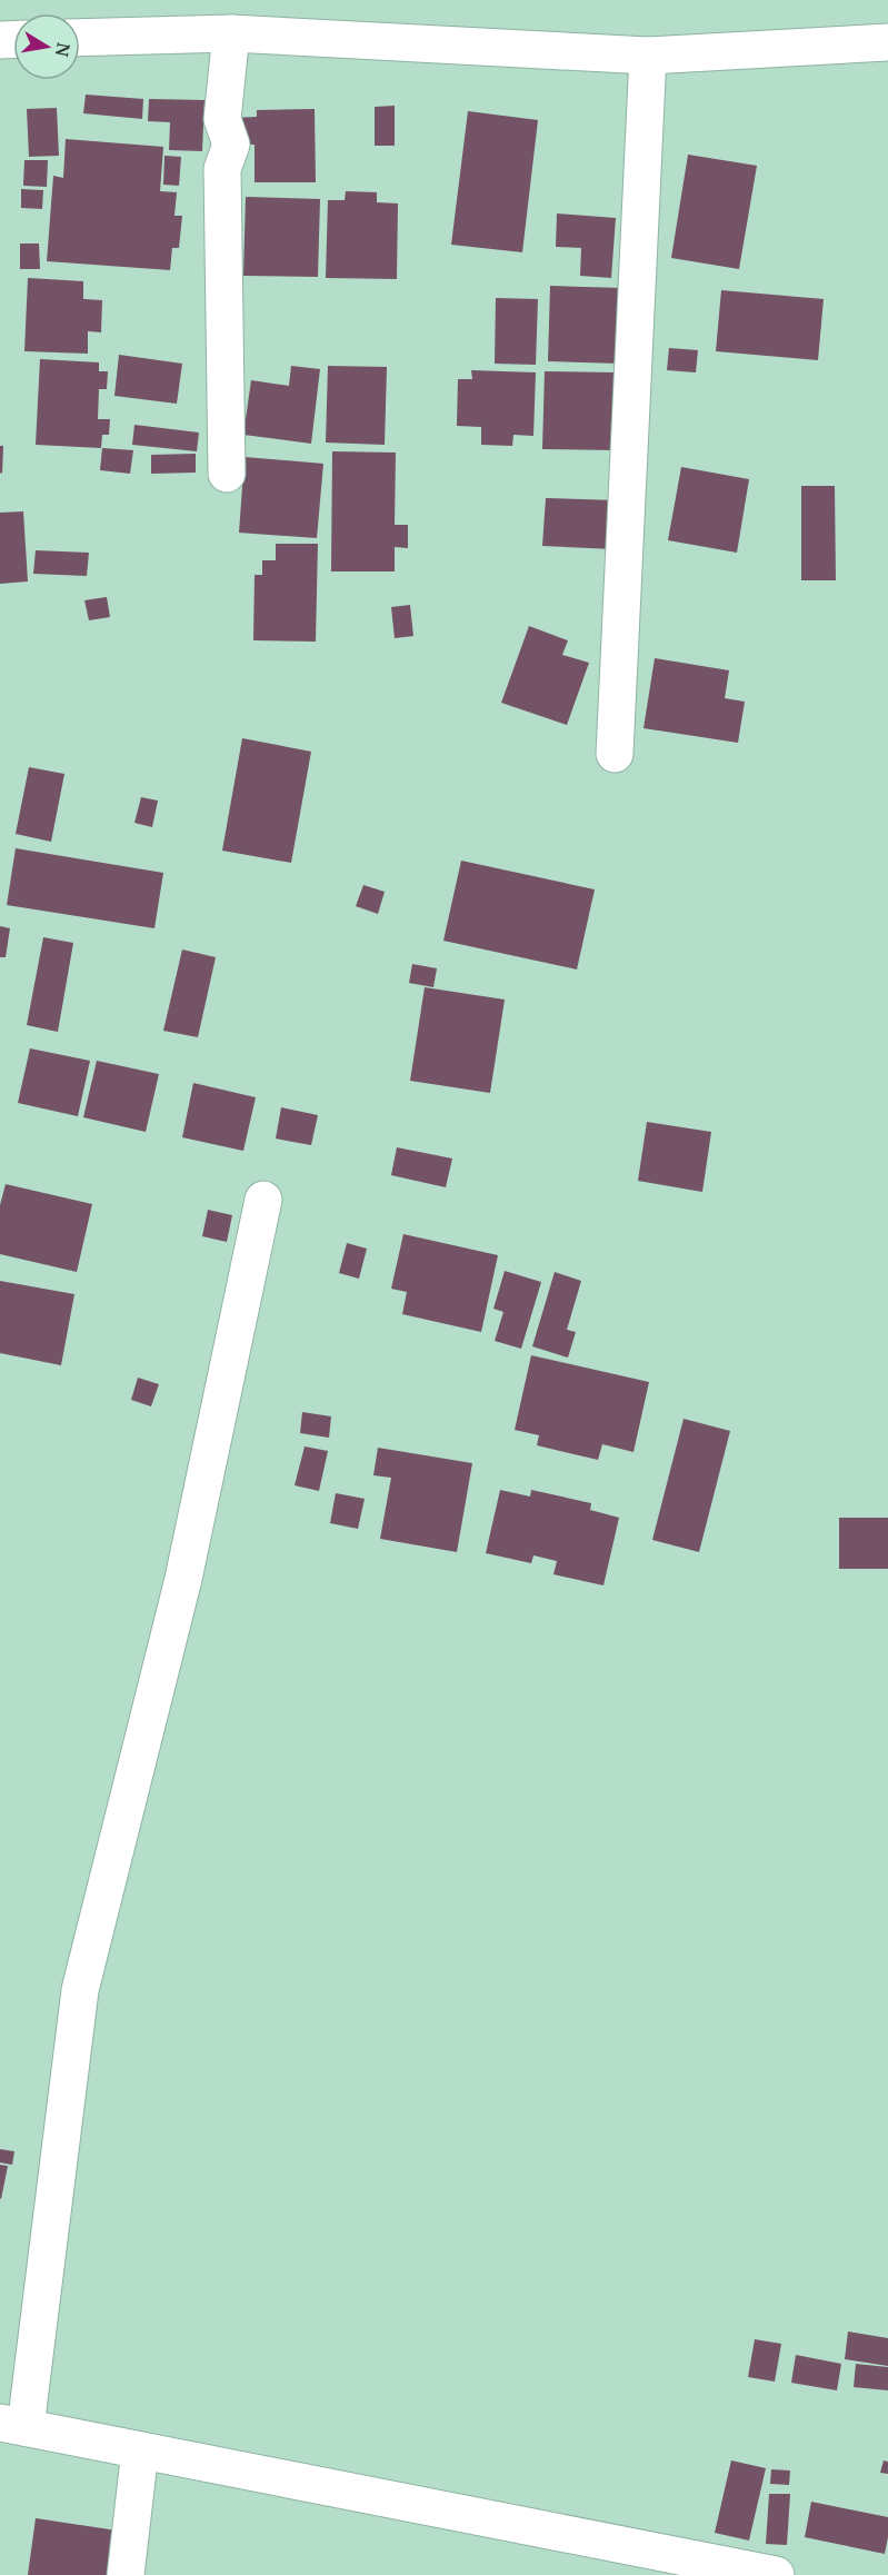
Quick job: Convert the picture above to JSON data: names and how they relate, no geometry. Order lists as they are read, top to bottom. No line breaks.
{"north":"right"}
